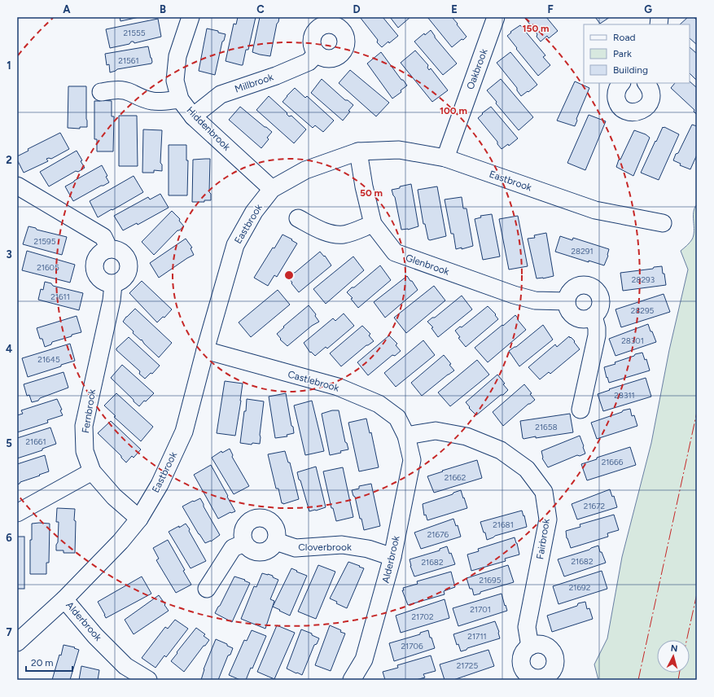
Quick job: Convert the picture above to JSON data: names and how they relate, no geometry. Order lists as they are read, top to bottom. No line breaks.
{"streets":{"street":["Oakbrook","Millbrook","Hiddenbrook","Eastbrook","Glenbrook","Castlebrook","Fernbrook","Fairbrook","Cloverbrook","Alderbrook"]},"crossings":[["Oakbrook","Eastbrook"],["Millbrook","Hiddenbrook"],["Hiddenbrook","Eastbrook"],["Eastbrook","Glenbrook"],["Eastbrook","Castlebrook"],["Eastbrook","Fernbrook"],["Eastbrook","Alderbrook"],["Castlebrook","Fairbrook"],["Castlebrook","Alderbrook"],["Fairbrook","Alderbrook"],["Cloverbrook","Alderbrook"]],"house_numbers":["21555","21561","21595","28291","21605","28293","21611","28295","28301","21645","28311","21658","21661","21666","21662","21672","21681","21676","21682","21682","21695","21692","21701","21702","21711","21706","21725"],"legend":["Road","Park","Building"],"scale_bar":"20 m","north":"top","grid":{"columns":["A","B","C","D","E","F","G"],"rows":["1","2","3","4","5","6","7"]},"rings":["150 m","100 m","50 m"]}
